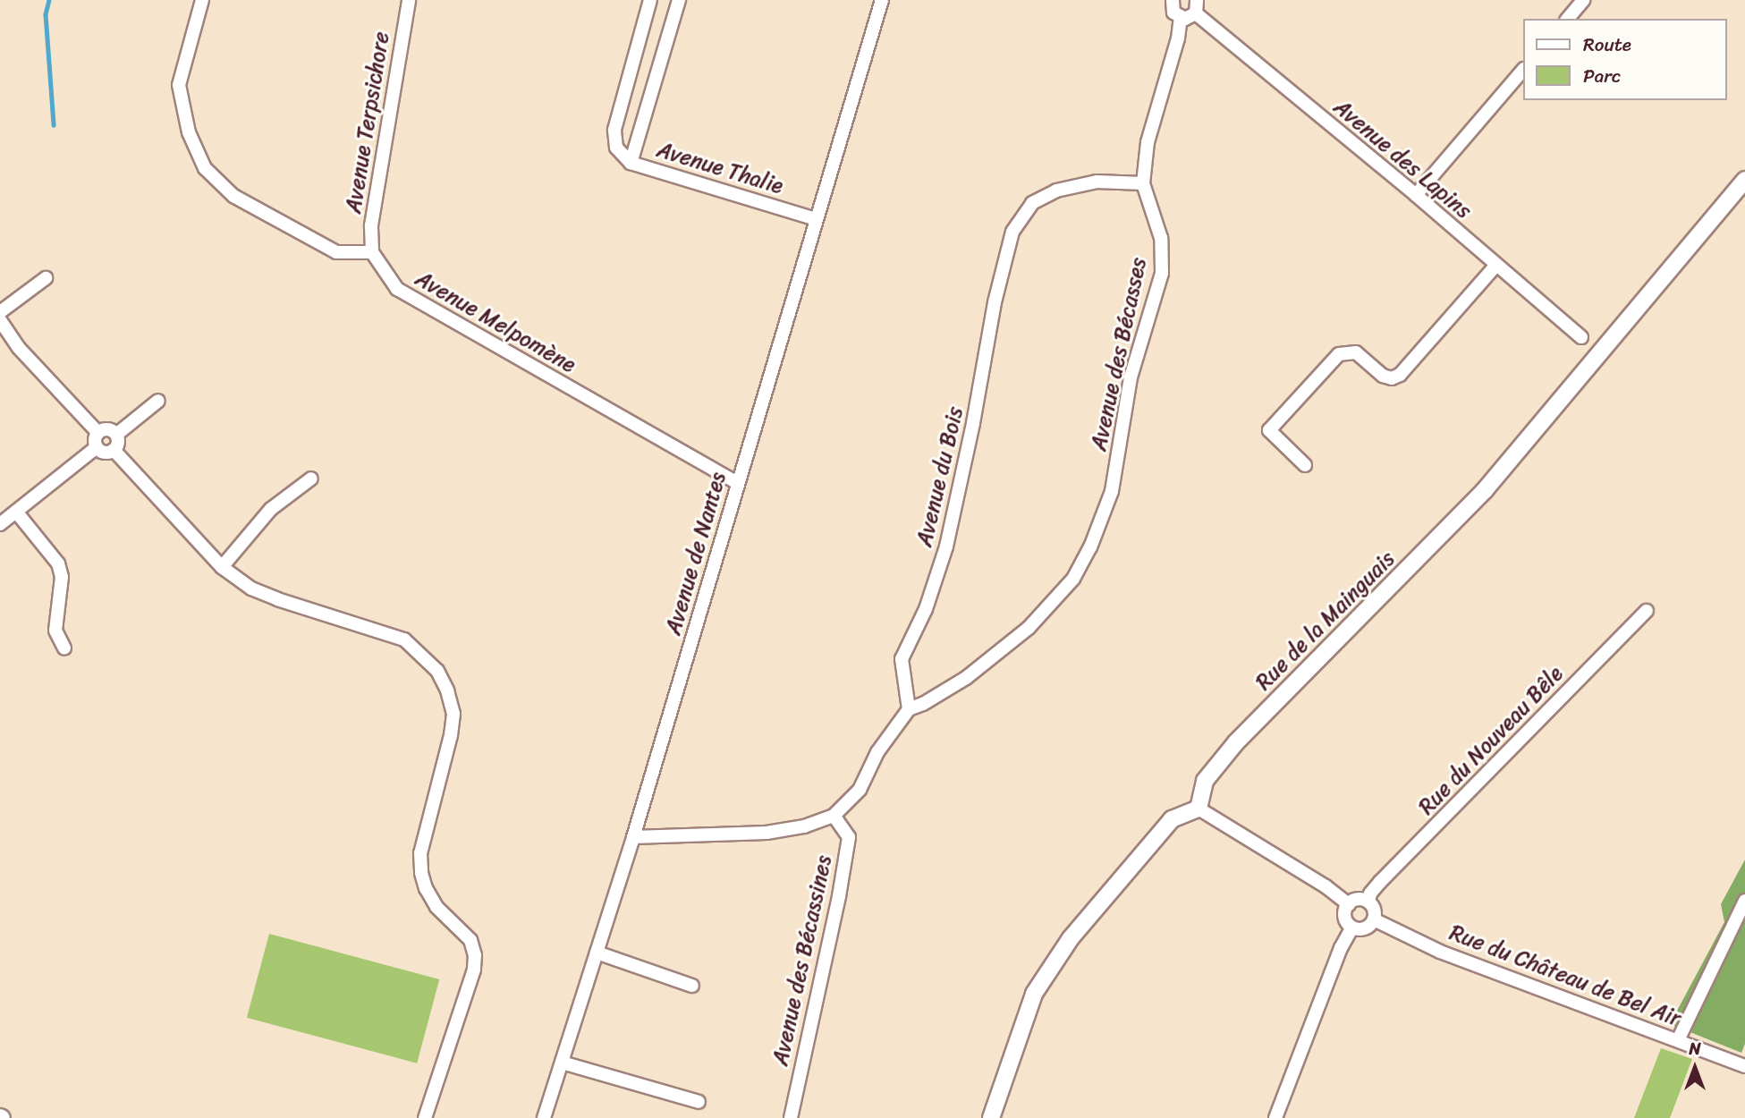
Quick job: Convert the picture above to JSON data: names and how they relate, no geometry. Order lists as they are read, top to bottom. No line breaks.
{"streets":{"street":["Avenue Terpsichore","Avenue des Lapins","Avenue Thalie","Avenue Melpomène","Avenue des Bécasses","Avenue du Bois","Avenue de Nantes","Rue de la Mainguais","Rue du Nouveau Bêle","Avenue des Bécassines","Rue du Château de Bel Air"]},"crossings":[["Avenue Terpsichore","Avenue Melpomène"],["Avenue Thalie","Avenue de Nantes"],["Avenue Melpomène","Avenue de Nantes"],["Avenue des Bécasses","Avenue du Bois"],["Rue du Nouveau Bêle","Rue du Château de Bel Air"]],"legend":["Route","Parc"],"north":"top"}
